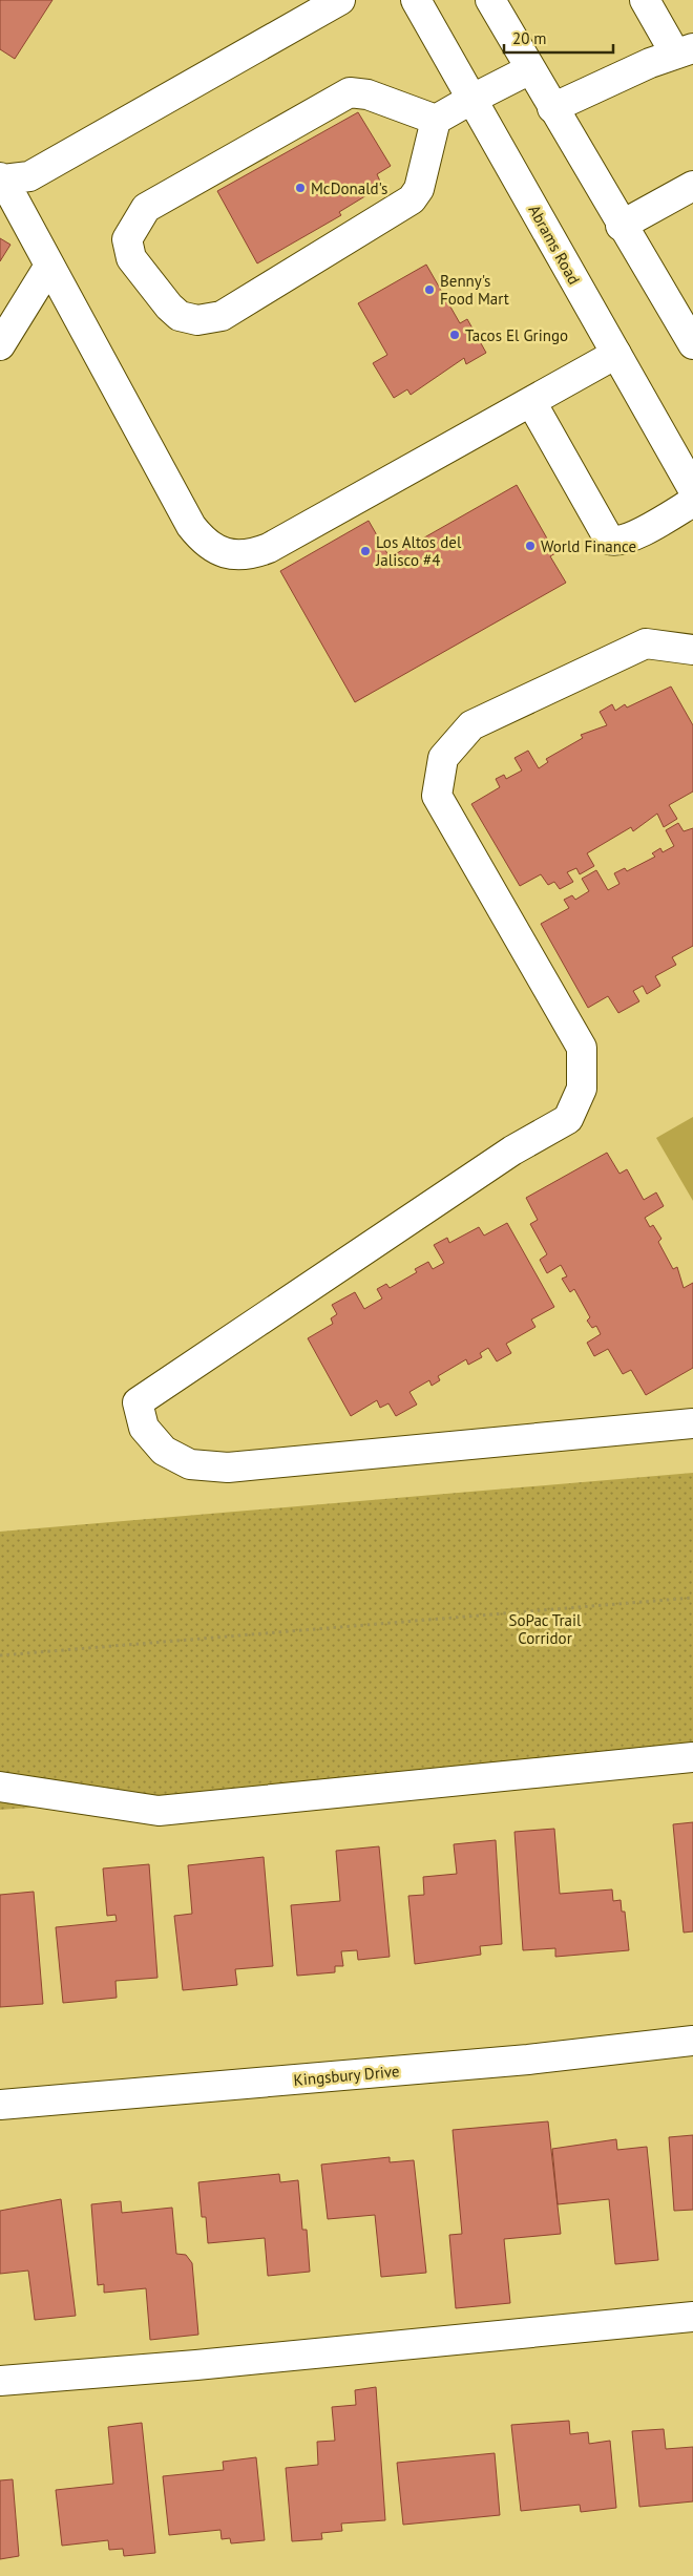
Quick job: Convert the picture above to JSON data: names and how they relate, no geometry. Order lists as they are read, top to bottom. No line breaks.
{"streets":{"main road":["Abrams Road","Kingsbury Drive"]},"parks":["SoPac Trail Corridor"],"places":["McDonald's","Benny's Food Mart","Tacos El Gringo","World Finance","Los Altos del Jalisco #4"],"scale_bar":"20 m"}
